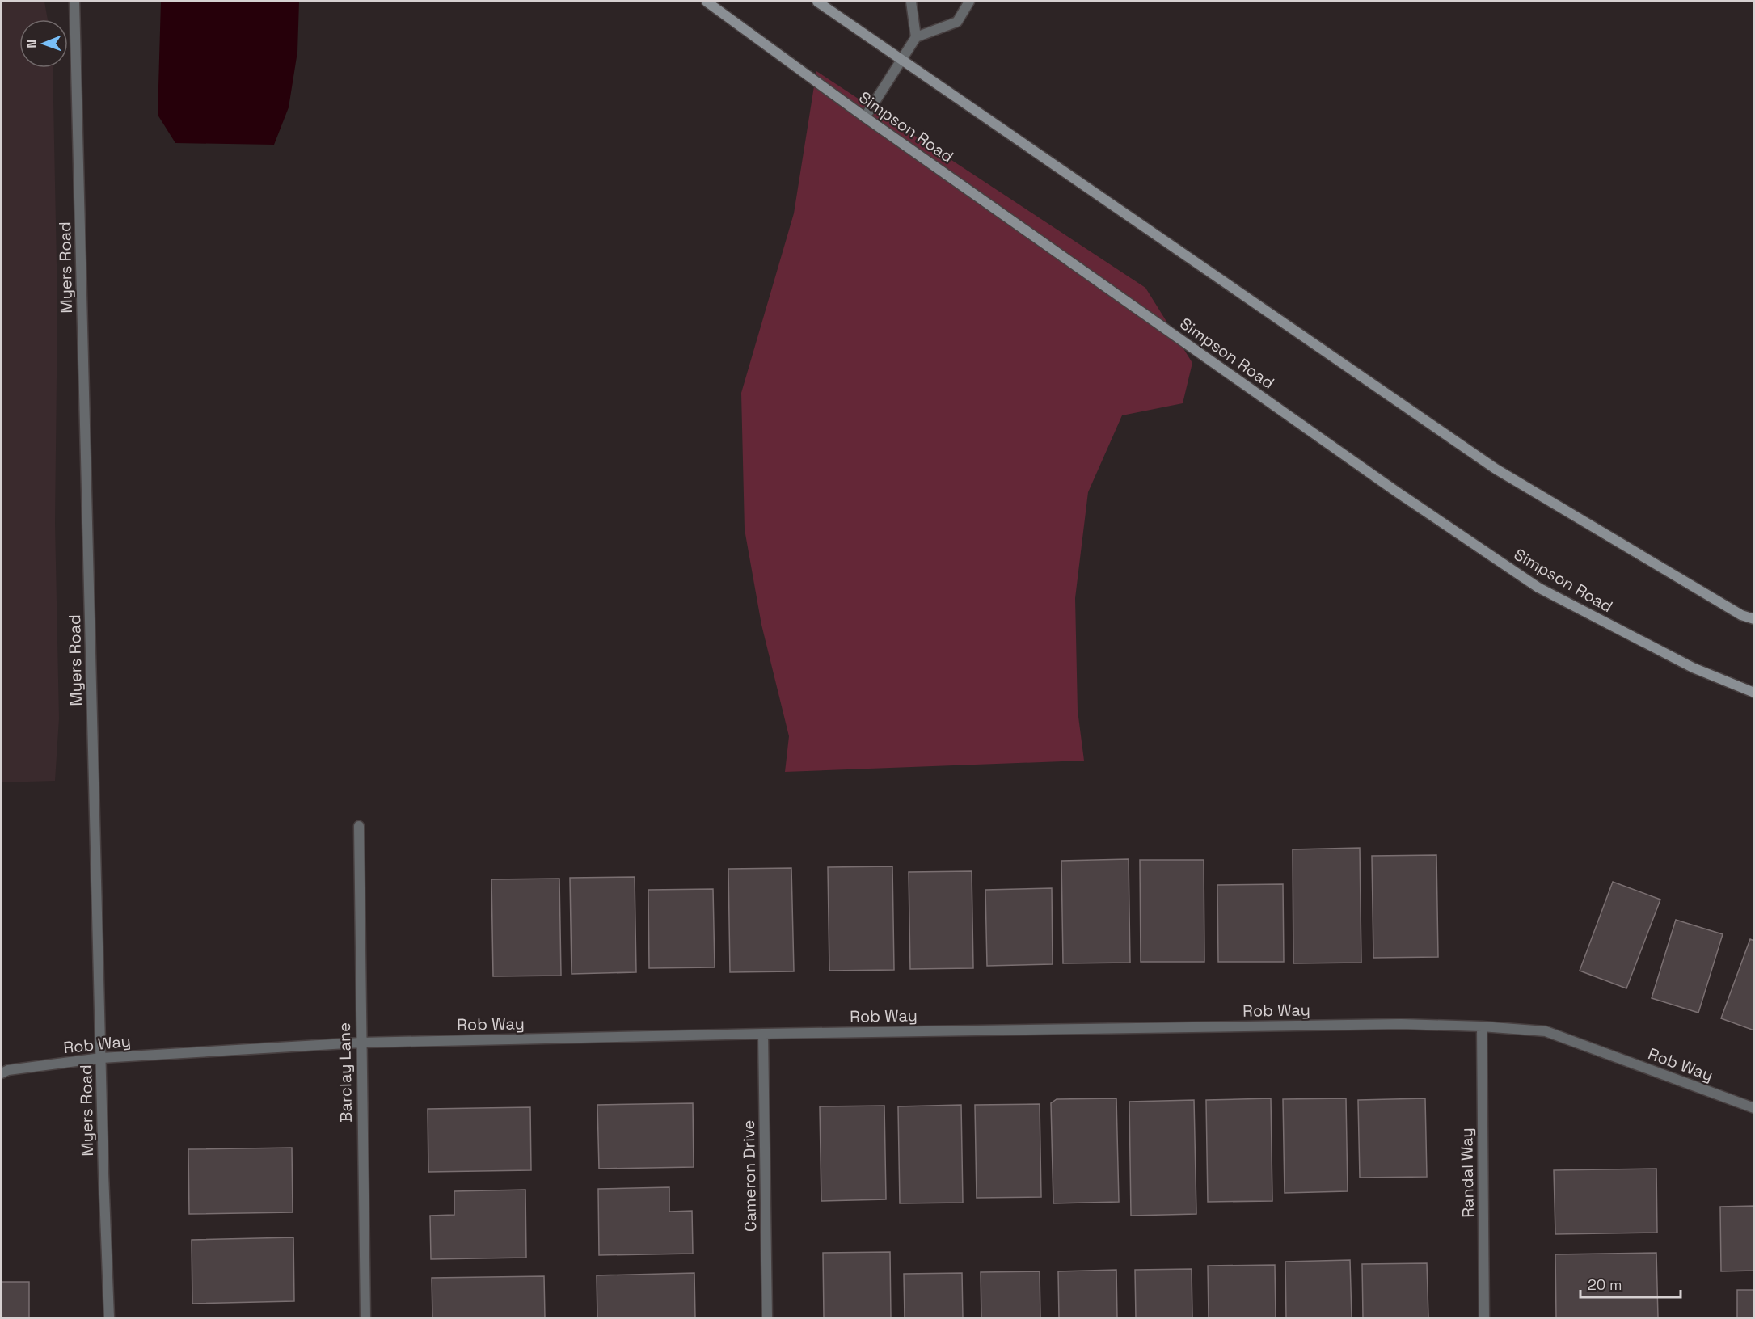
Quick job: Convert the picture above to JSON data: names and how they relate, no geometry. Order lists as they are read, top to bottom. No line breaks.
{"streets":{"main road":["Simpson Road"],"street":["Myers Road","Rob Way","Barclay Lane","Randal Way","Cameron Drive"]},"crossings":[["Myers Road","Rob Way"],["Rob Way","Barclay Lane"],["Rob Way","Randal Way"],["Rob Way","Cameron Drive"]],"scale_bar":"20 m","north":"left"}
